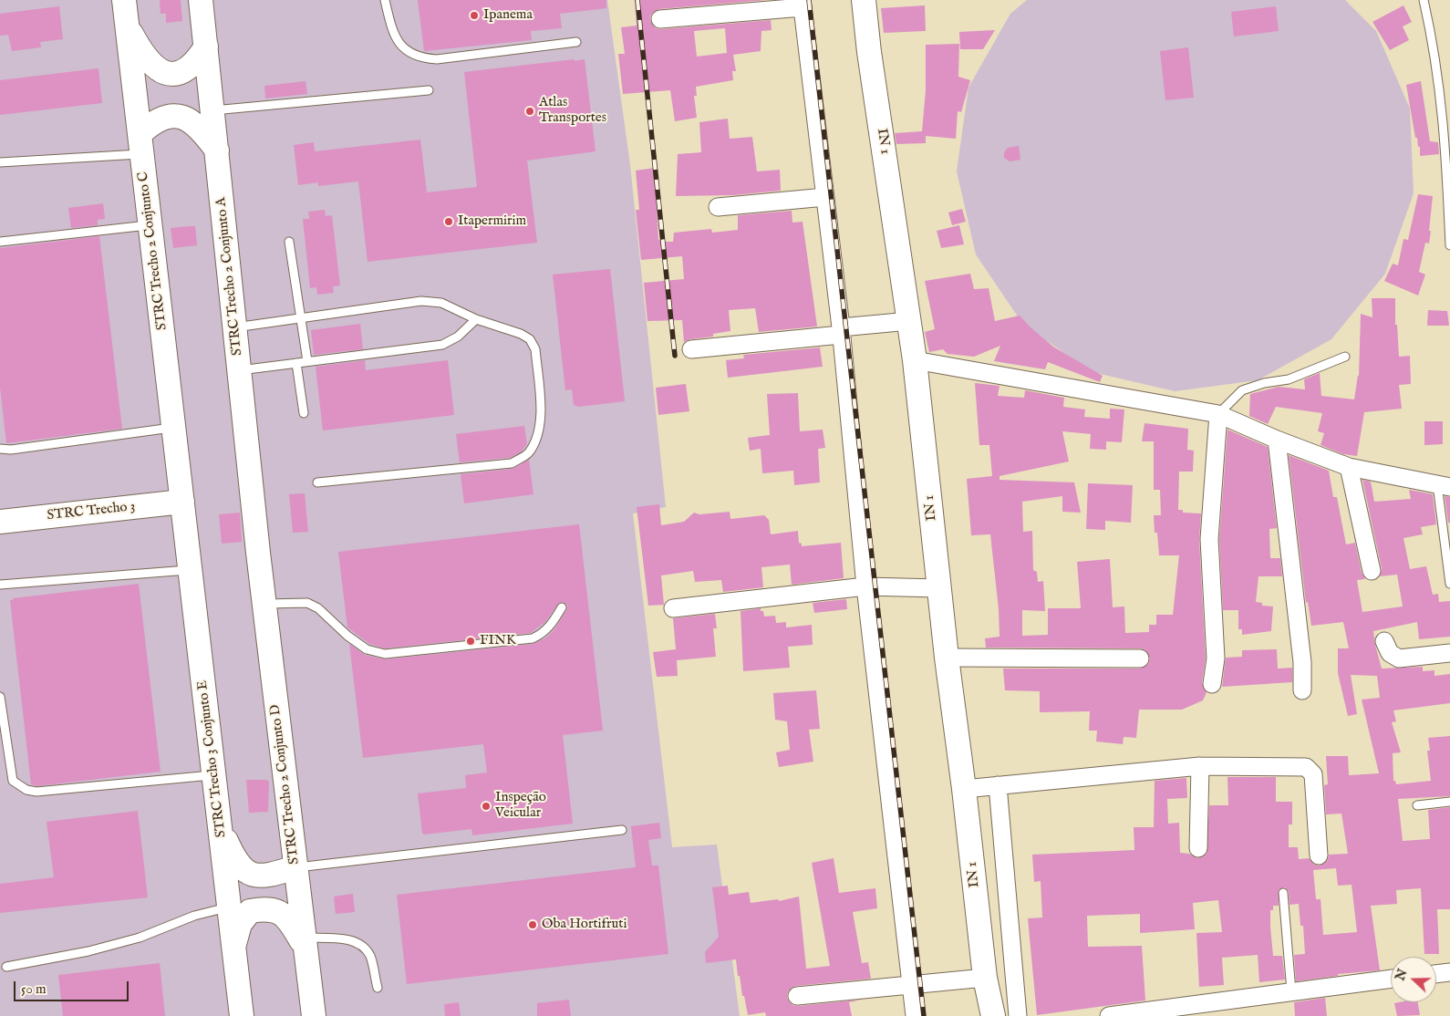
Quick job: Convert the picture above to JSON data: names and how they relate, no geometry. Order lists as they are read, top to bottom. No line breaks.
{"streets":{"street":["IN 1","STRC Trecho 2 Conjunto C","STRC Trecho 2 Conjunto A","STRC Trecho 3","STRC Trecho 3 Conjunto E","STRC Trecho 2 Conjunto D"]},"crossings":[["STRC Trecho 2 Conjunto C","STRC Trecho 3"],["STRC Trecho 2 Conjunto C","STRC Trecho 3 Conjunto E"],["STRC Trecho 2 Conjunto A","STRC Trecho 2 Conjunto D"],["STRC Trecho 3","STRC Trecho 3 Conjunto E"]],"places":["Ipanema","Atlas Transportes","Itapermirim","FINK","Inspeção Veicular","Oba Hortifruti"],"scale_bar":"50 m","north":"left"}
